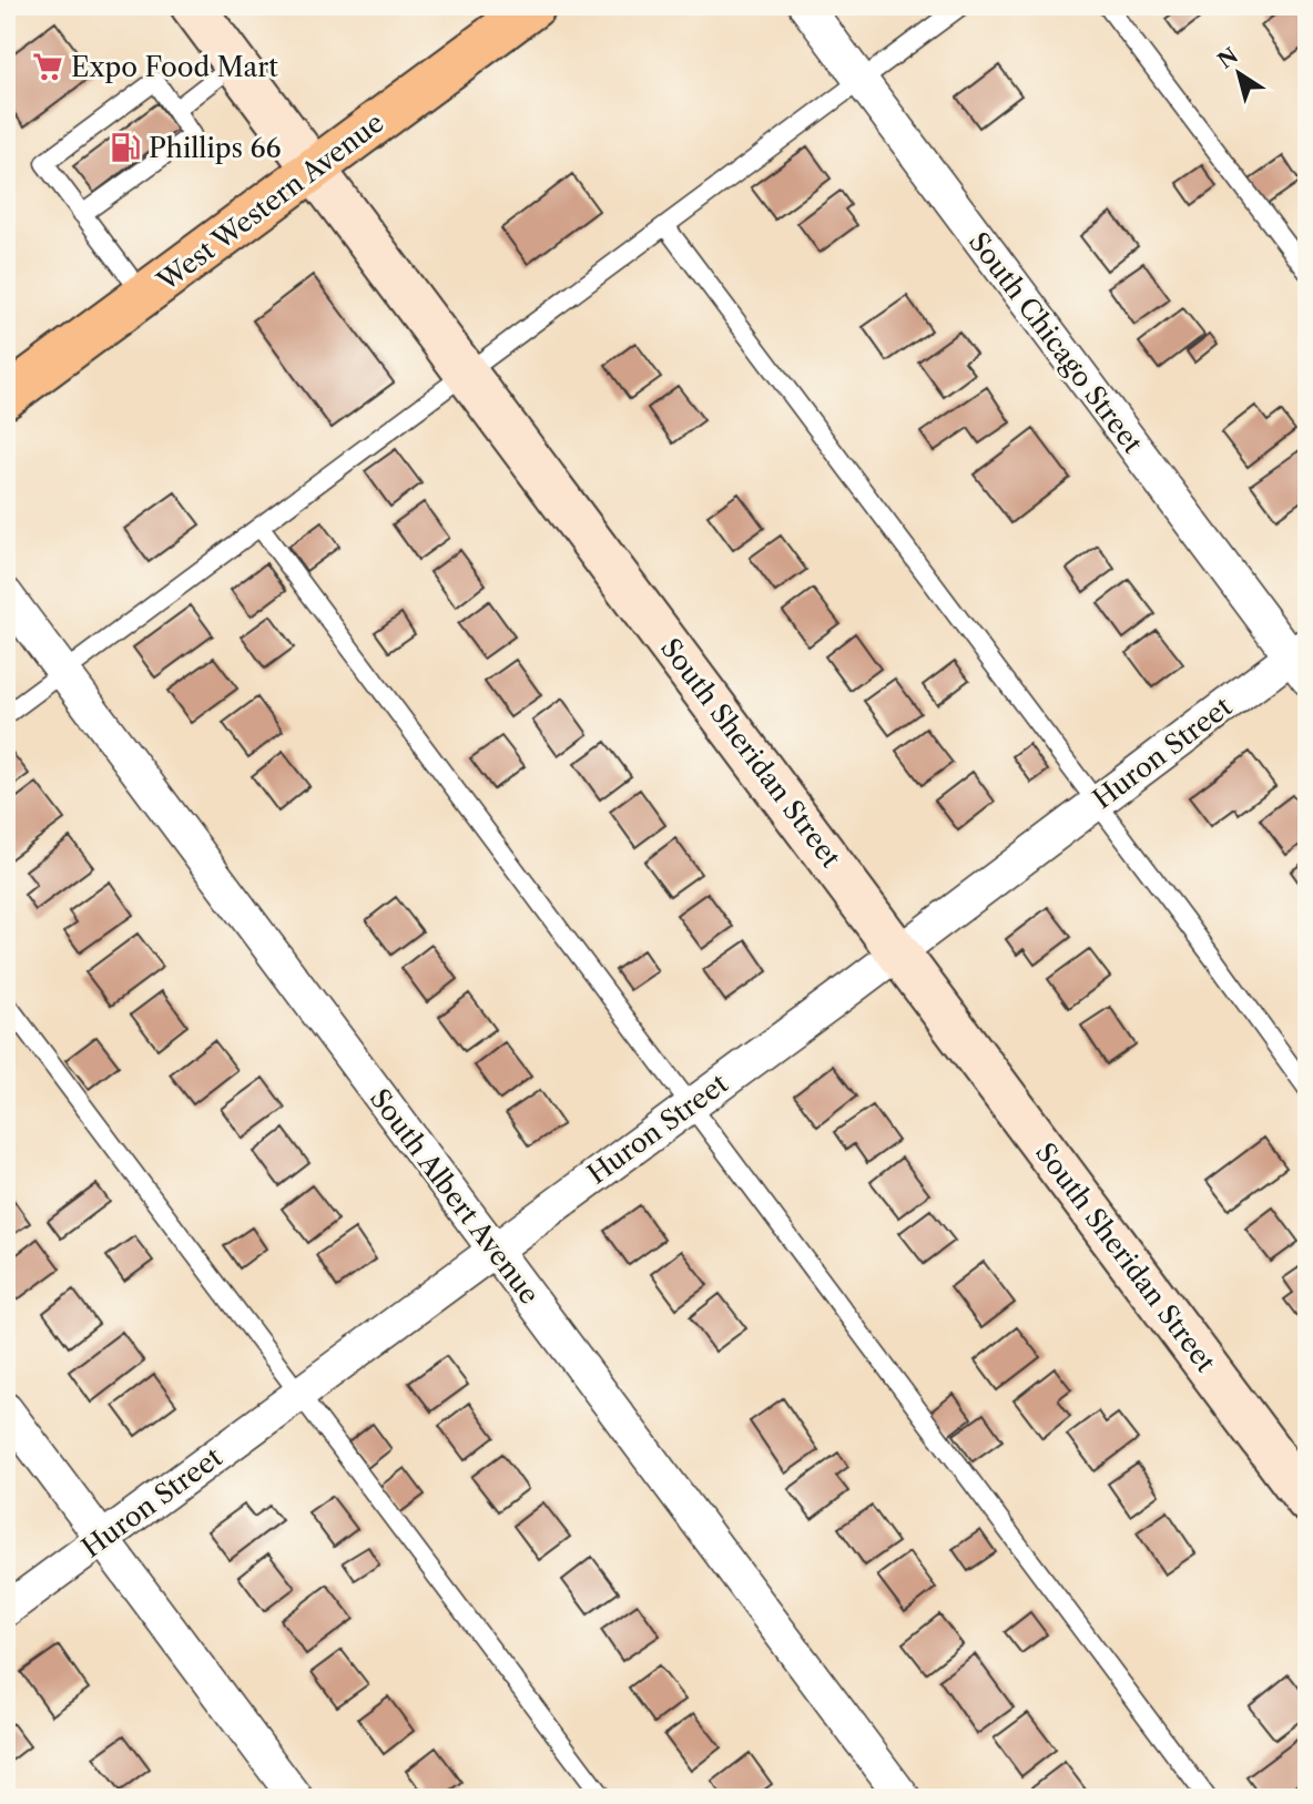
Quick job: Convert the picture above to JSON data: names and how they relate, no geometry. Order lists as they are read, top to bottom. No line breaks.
{"streets":{"main road":["West Western Avenue"],"street":["South Chicago Street","South Sheridan Street","Huron Street","South Albert Avenue"]},"crossings":[["West Western Avenue","South Sheridan Street"],["South Chicago Street","Huron Street"],["South Sheridan Street","Huron Street"],["Huron Street","South Albert Avenue"]],"places":{"supermarket":["Expo Food Mart"],"fuel station":["Phillips 66"]},"north":"top left"}
